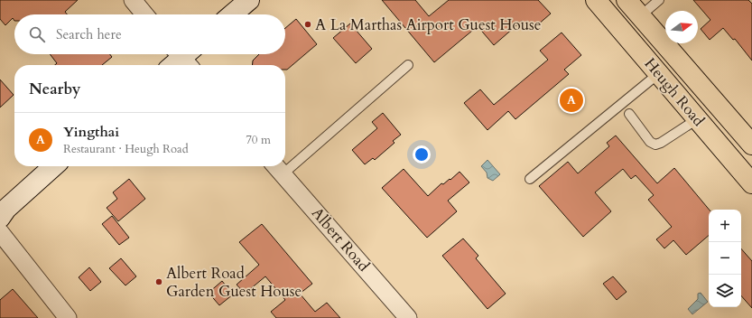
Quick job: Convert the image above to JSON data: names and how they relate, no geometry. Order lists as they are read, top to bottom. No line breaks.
{"streets":{"main road":["Heugh Road"],"street":["Albert Road"]},"places":["A La Marthas Airport Guest House","Albert Road Garden Guest House"],"north":"right","page":{"search":"Search here","heading":"Nearby","pins":"A","list":[{"mark":"A","name":"Yingthai","note":"Restaurant · Heugh Road","value":"70 m"}],"map_buttons":["+","−"]}}
